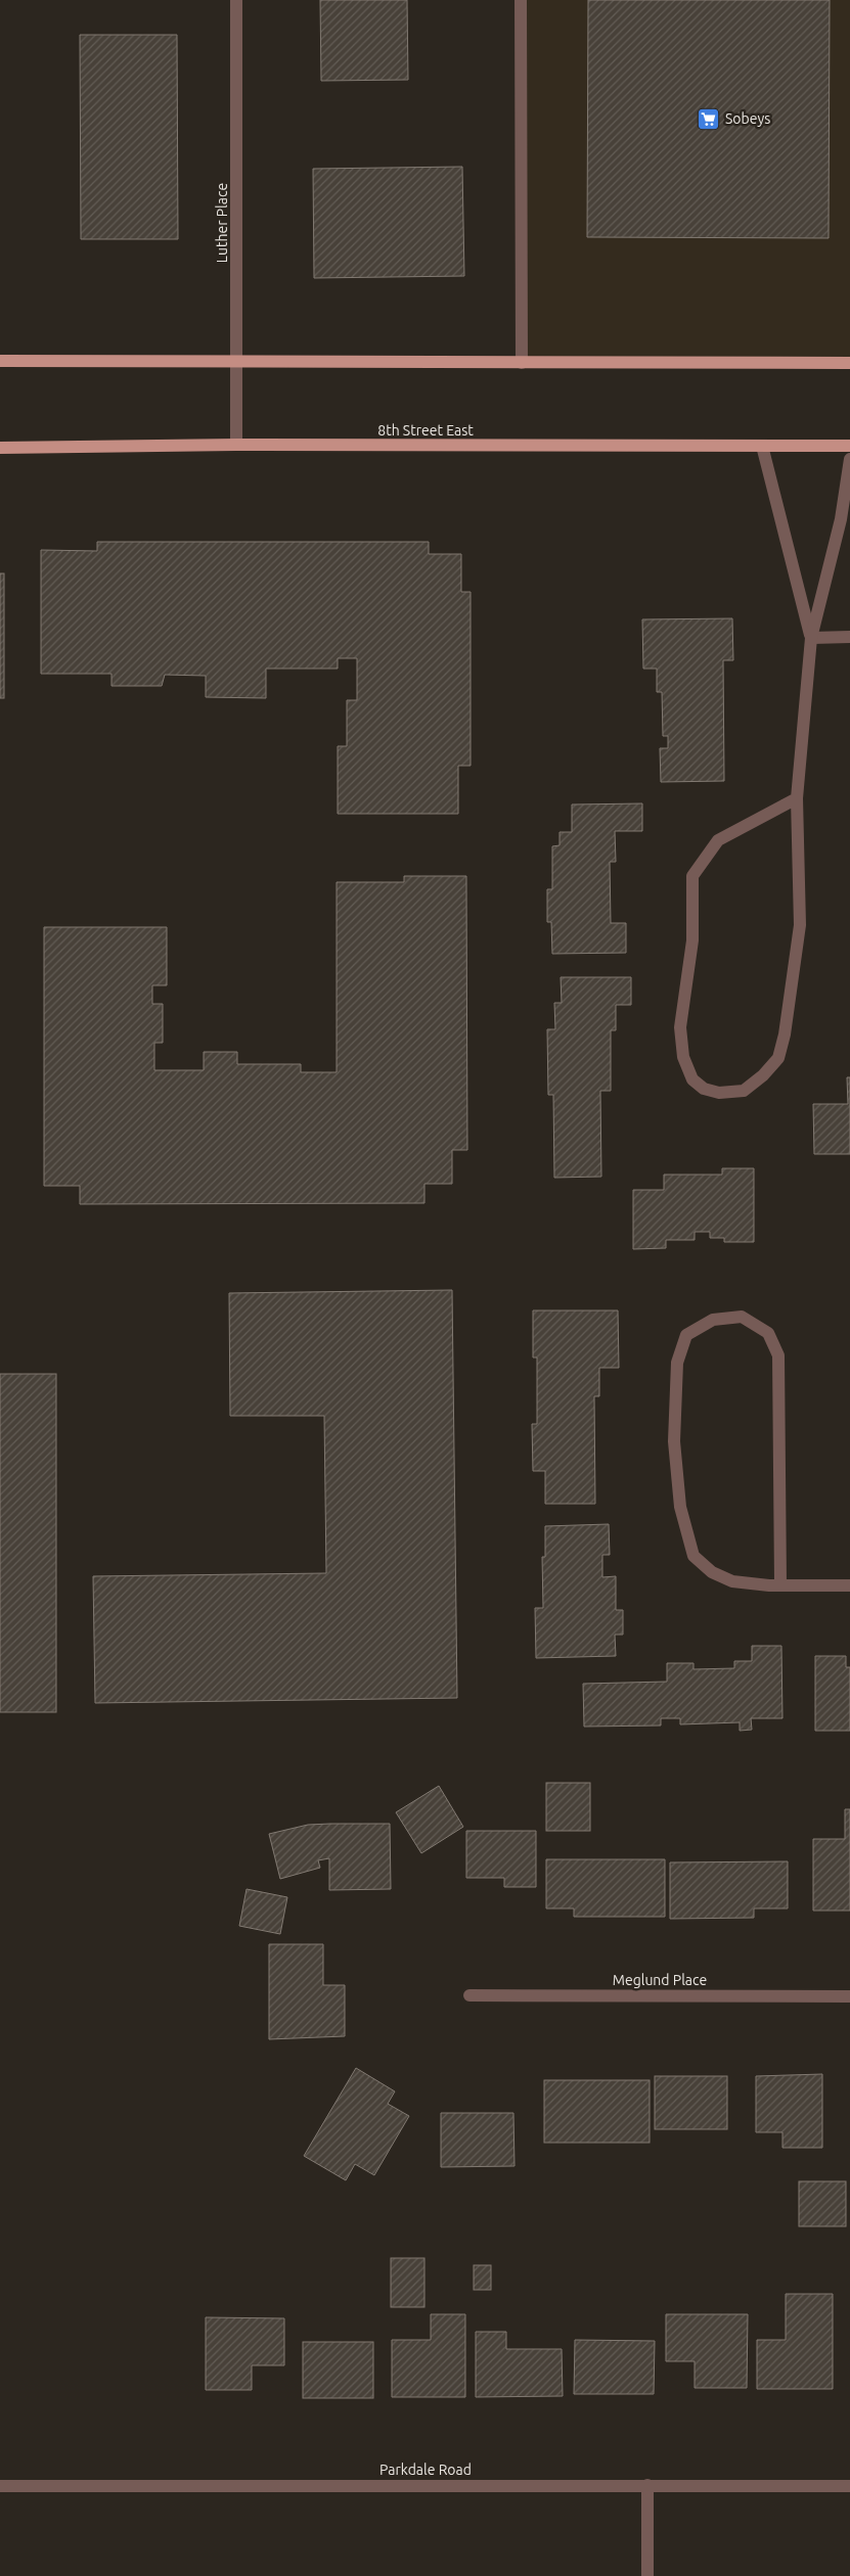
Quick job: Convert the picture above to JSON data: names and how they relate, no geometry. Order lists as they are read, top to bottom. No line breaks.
{"streets":{"main road":["8th Street East"],"street":["Luther Place","Meglund Place","Parkdale Road"]},"crossings":[["Luther Place","8th Street East"]],"places":{"supermarket":["Sobeys"]}}
